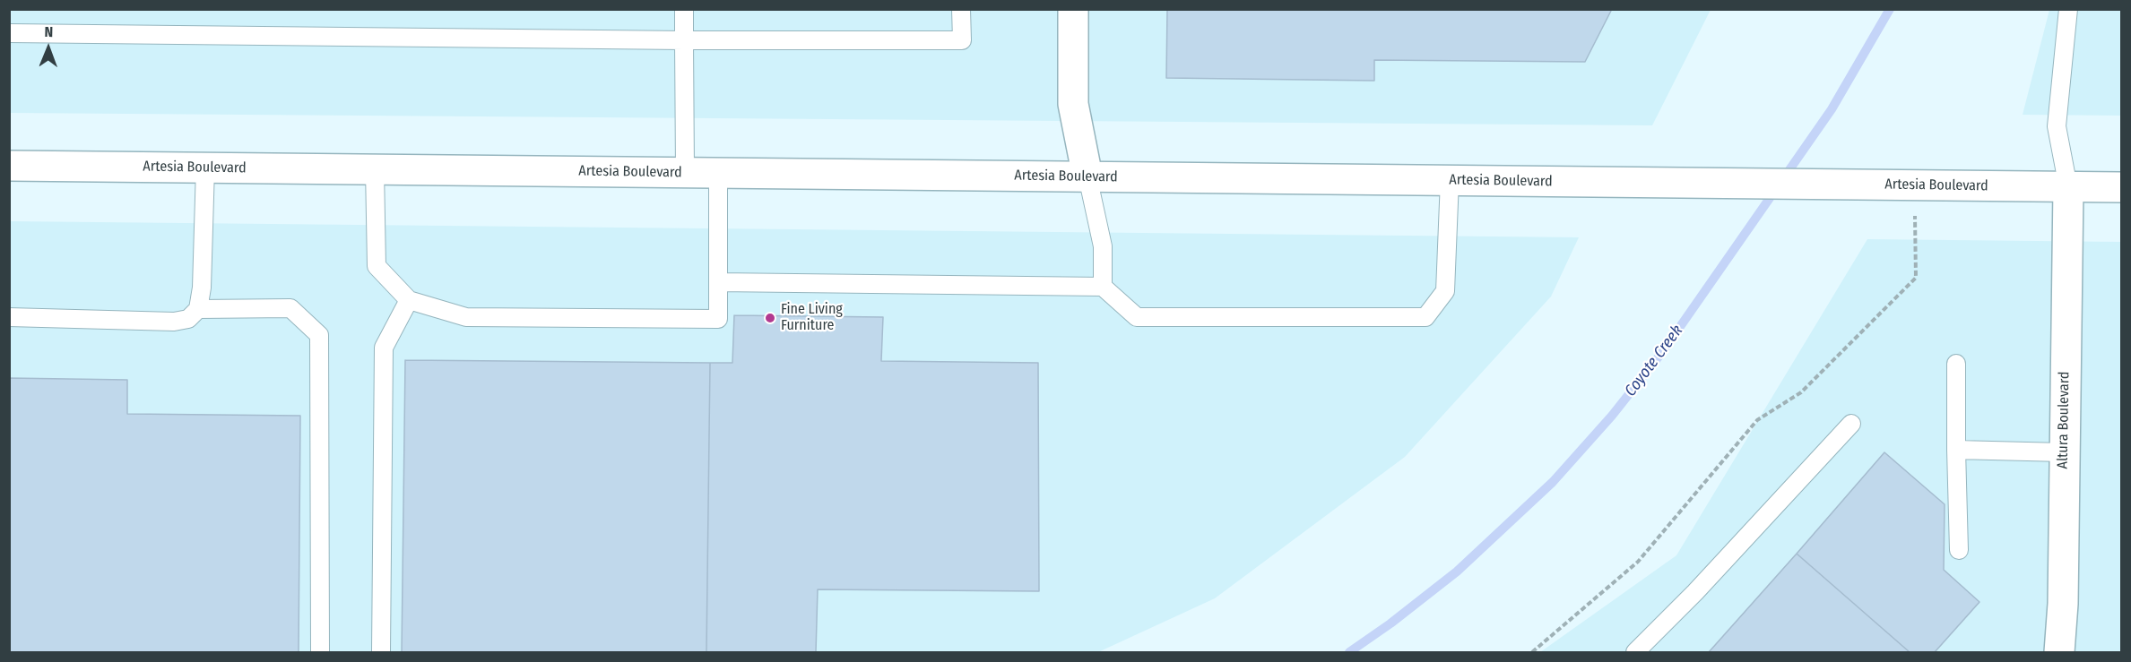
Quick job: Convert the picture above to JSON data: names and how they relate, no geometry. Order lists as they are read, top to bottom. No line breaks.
{"streets":{"main road":["Artesia Boulevard","Altura Boulevard"]},"crossings":[["Artesia Boulevard","Altura Boulevard"]],"water":["Coyote Creek"],"places":["Fine Living Furniture"],"north":"top"}
